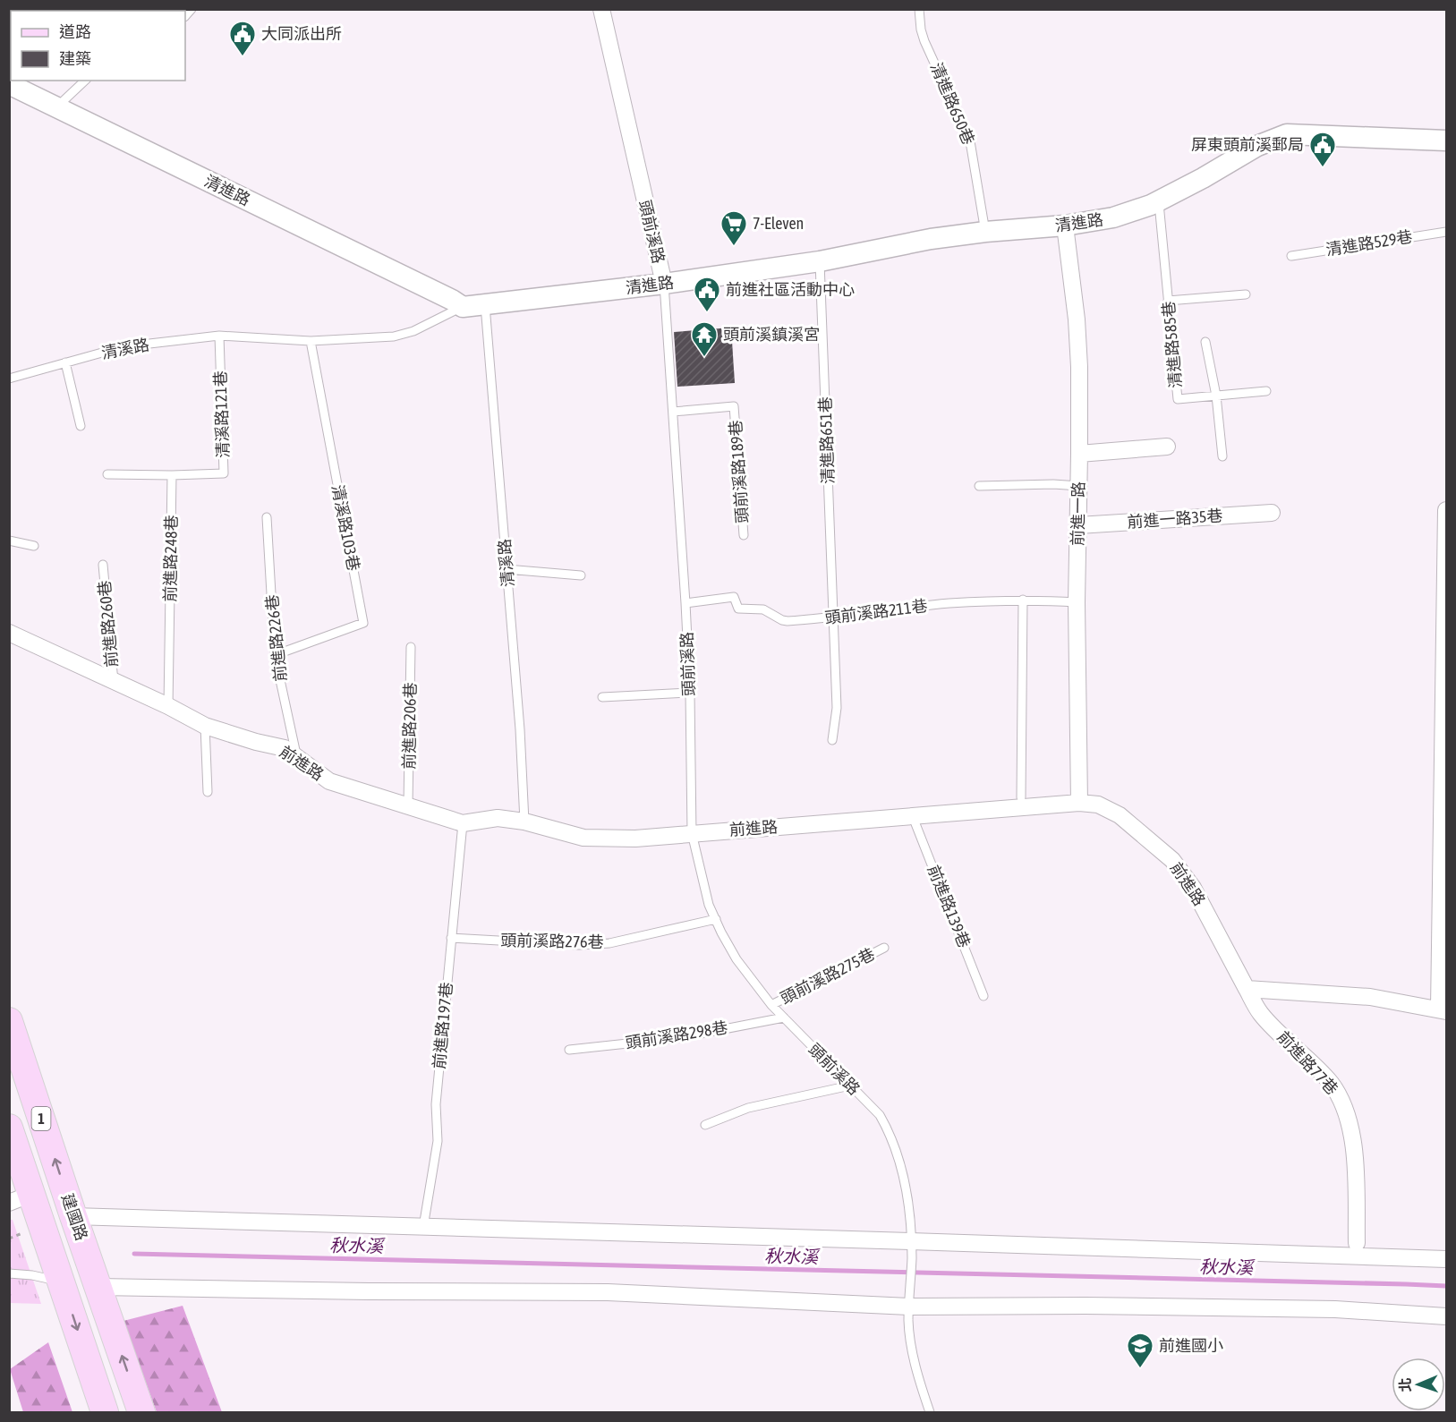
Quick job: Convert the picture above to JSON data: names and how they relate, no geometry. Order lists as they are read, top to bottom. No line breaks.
{"streets":{"main road":["1","建國路"],"street":["清進路","頭前溪路","前進一路","前進一路35巷","前進路","前進路77巷"],"lane":["清進路650巷","清進路529巷","清進路585巷","清溪路","清溪路121巷","清進路651巷","頭前溪路189巷","清溪路103巷","前進路248巷","頭前溪路211巷","前進路260巷","前進路226巷","前進路206巷","前進路139巷","頭前溪路276巷","頭前溪路275巷","前進路197巷","頭前溪路298巷"]},"crossings":[["清進路650巷","清進路"],["清進路","頭前溪路"],["清進路","清進路585巷"],["清進路","清溪路"],["清進路","清進路651巷"],["清進路","前進一路"],["頭前溪路","頭前溪路189巷"],["頭前溪路","頭前溪路211巷"],["頭前溪路","前進路"],["頭前溪路","頭前溪路276巷"],["頭前溪路","頭前溪路275巷"],["頭前溪路","頭前溪路298巷"],["清溪路","清溪路121巷"],["清溪路","清溪路103巷"],["清溪路","前進路"],["清溪路121巷","前進路248巷"],["清進路651巷","頭前溪路211巷"],["前進一路","前進一路35巷"],["前進一路","頭前溪路211巷"],["前進一路","前進路"],["清溪路103巷","前進路226巷"],["前進路248巷","前進路"],["前進路260巷","前進路"],["前進路226巷","前進路"],["前進路206巷","前進路"],["前進路","前進路139巷"],["前進路","前進路197巷"],["前進路","前進路77巷"],["頭前溪路276巷","前進路197巷"]],"water":["秋水溪"],"places":{"public building":["大同派出所","屏東頭前溪郵局","前進社區活動中心"],"supermarket":["7-Eleven"],"temple":["頭前溪鎮溪宮"],"school or university":["前進國小"]},"legend":["道路","建築"],"north":"left"}
